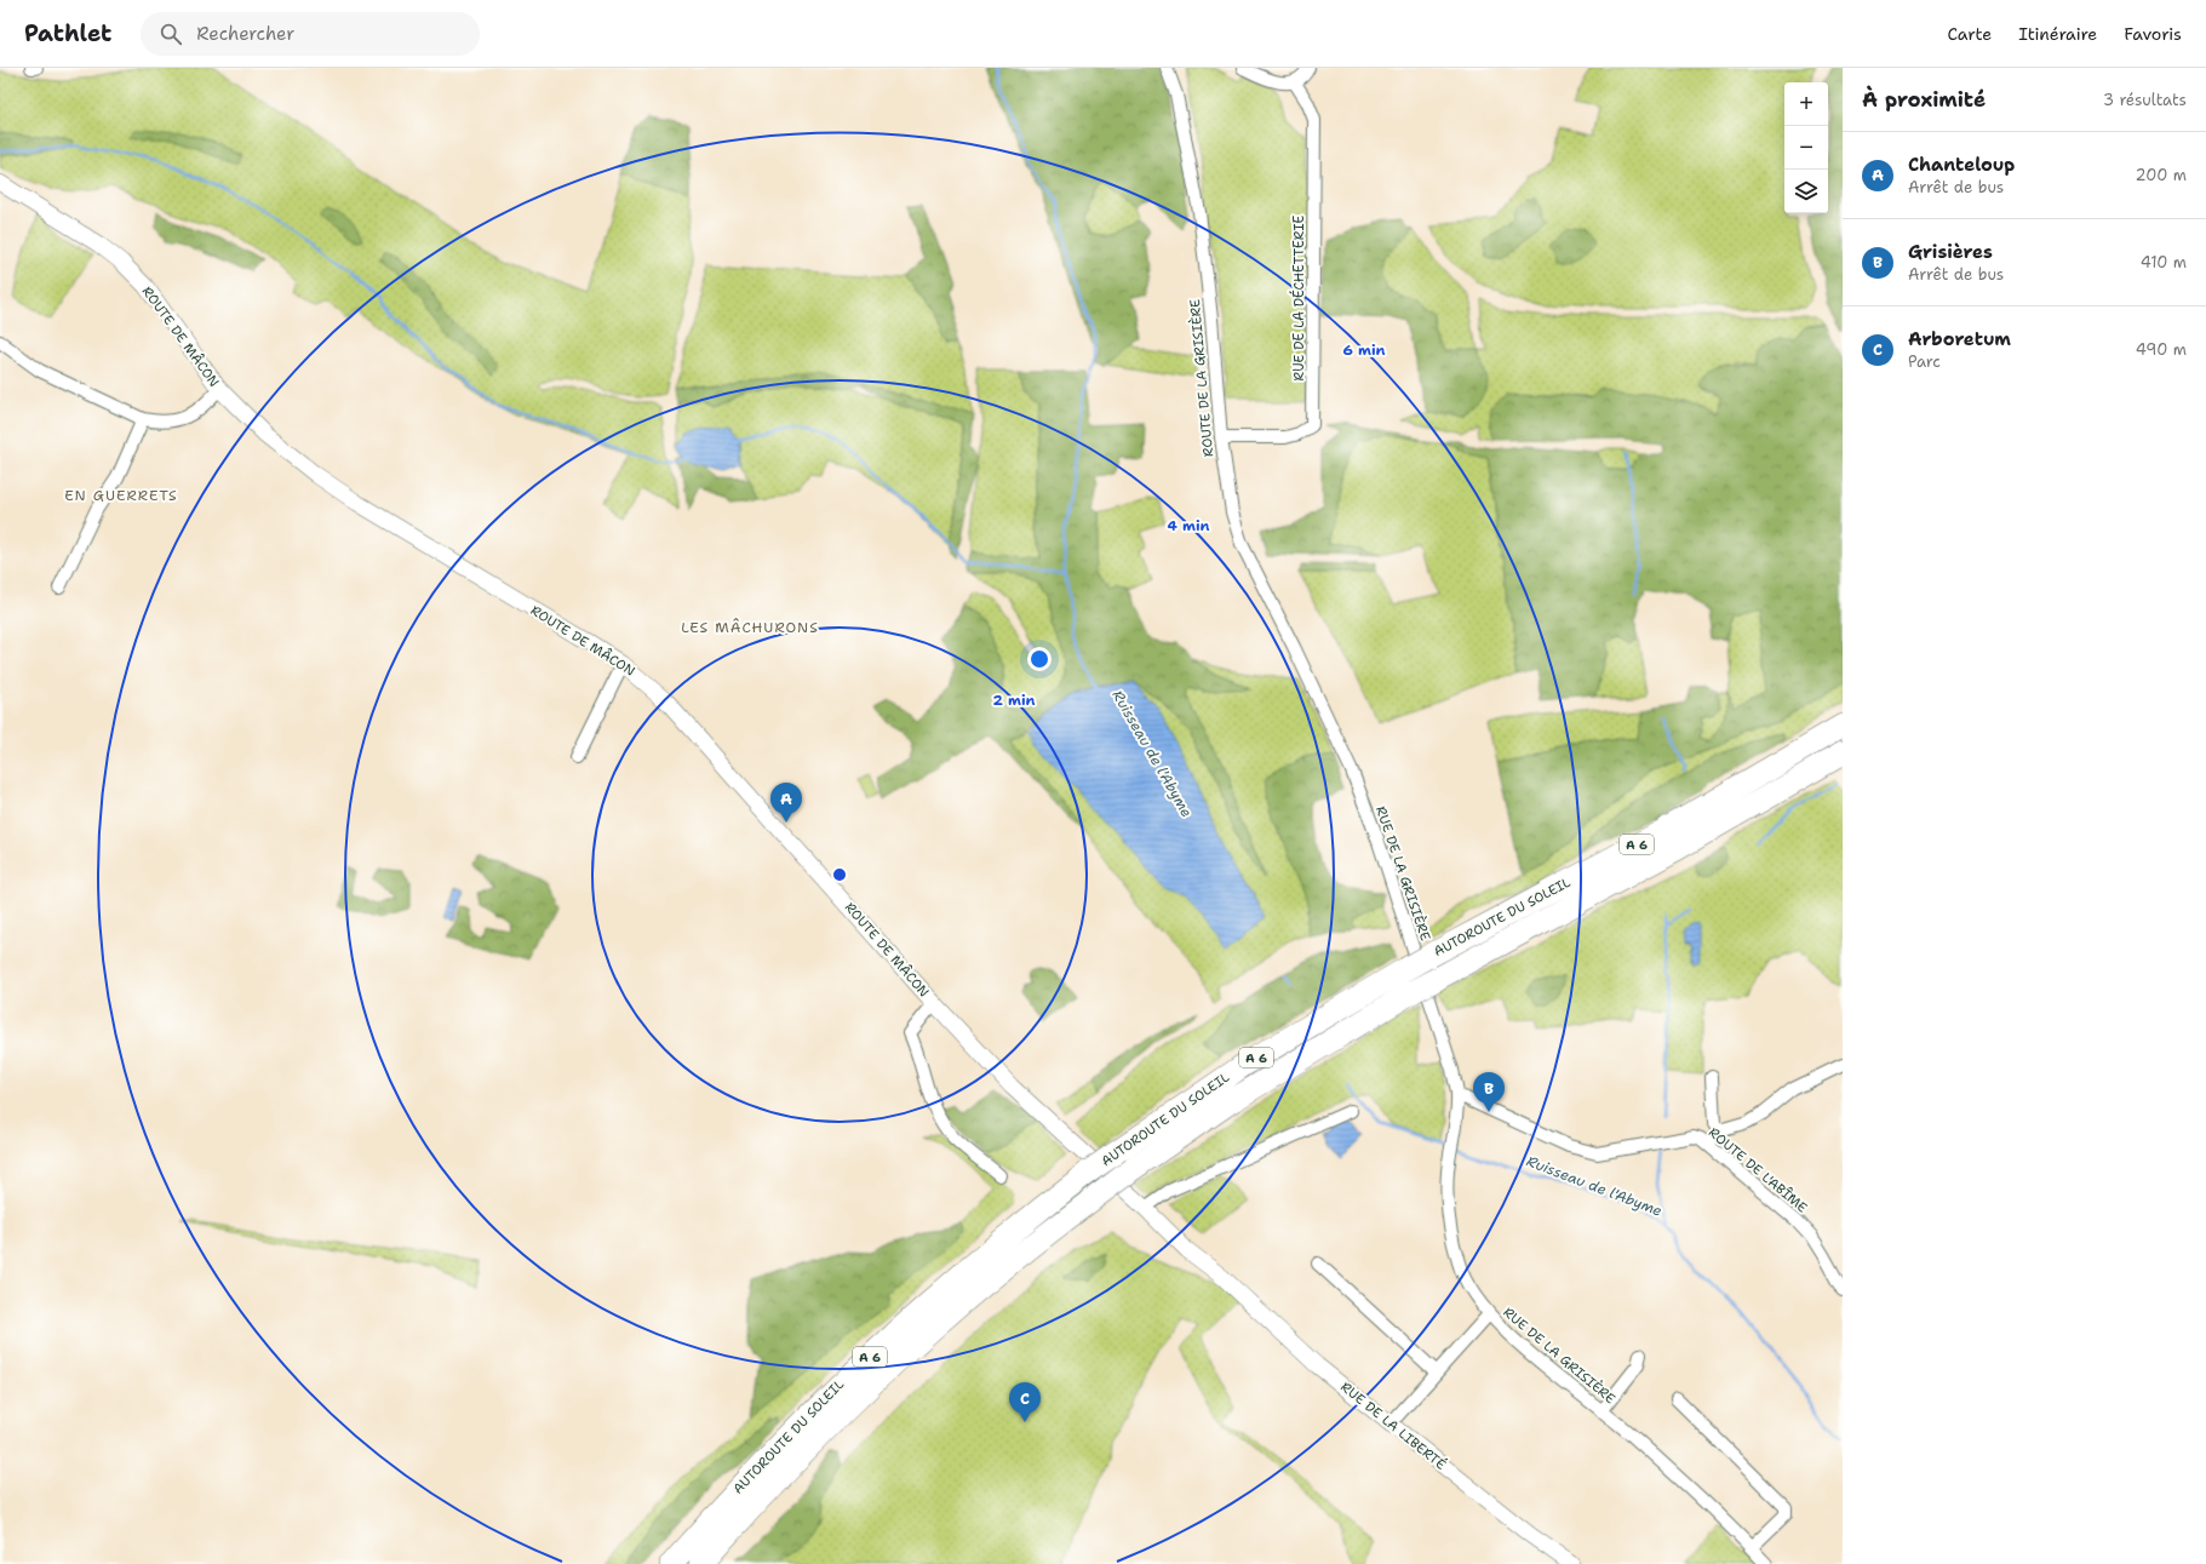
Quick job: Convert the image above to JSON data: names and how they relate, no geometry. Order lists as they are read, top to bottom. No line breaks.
{"streets":{"highway":["A 6","AUTOROUTE DU SOLEIL"],"street":["RUE DE LA DÉCHETTERIE","ROUTE DE MÂCON","ROUTE DE LA GRISIÈRE","RUE DE LA GRISIÈRE","ROUTE DE L'ABÎME","RUE DE LA LIBERTÉ"]},"crossings":[["RUE DE LA DÉCHETTERIE","ROUTE DE LA GRISIÈRE"],["ROUTE DE MÂCON","AUTOROUTE DU SOLEIL"],["ROUTE DE MÂCON","RUE DE LA LIBERTÉ"],["ROUTE DE LA GRISIÈRE","RUE DE LA GRISIÈRE"],["RUE DE LA GRISIÈRE","ROUTE DE L'ABÎME"],["AUTOROUTE DU SOLEIL","RUE DE LA LIBERTÉ"]],"districts":["EN GUERRETS","LES MÂCHURONS"],"water":["Ruisseau de l'Abyme"],"page":{"header":"Pathlet","search":"Rechercher","nav":["Carte","Itinéraire","Favoris"],"heading":["À proximité","3 résultats"],"map_buttons":["+","−"],"list":[{"mark":"A","name":"Chanteloup","note":"Arrêt de bus","value":"200 m"},{"mark":"B","name":"Grisières","note":"Arrêt de bus","value":"410 m"},{"mark":"C","name":"Arboretum","note":"Parc","value":"490 m"}],"pins":["A","B","C"]},"rings":["6 min","4 min","2 min"]}
